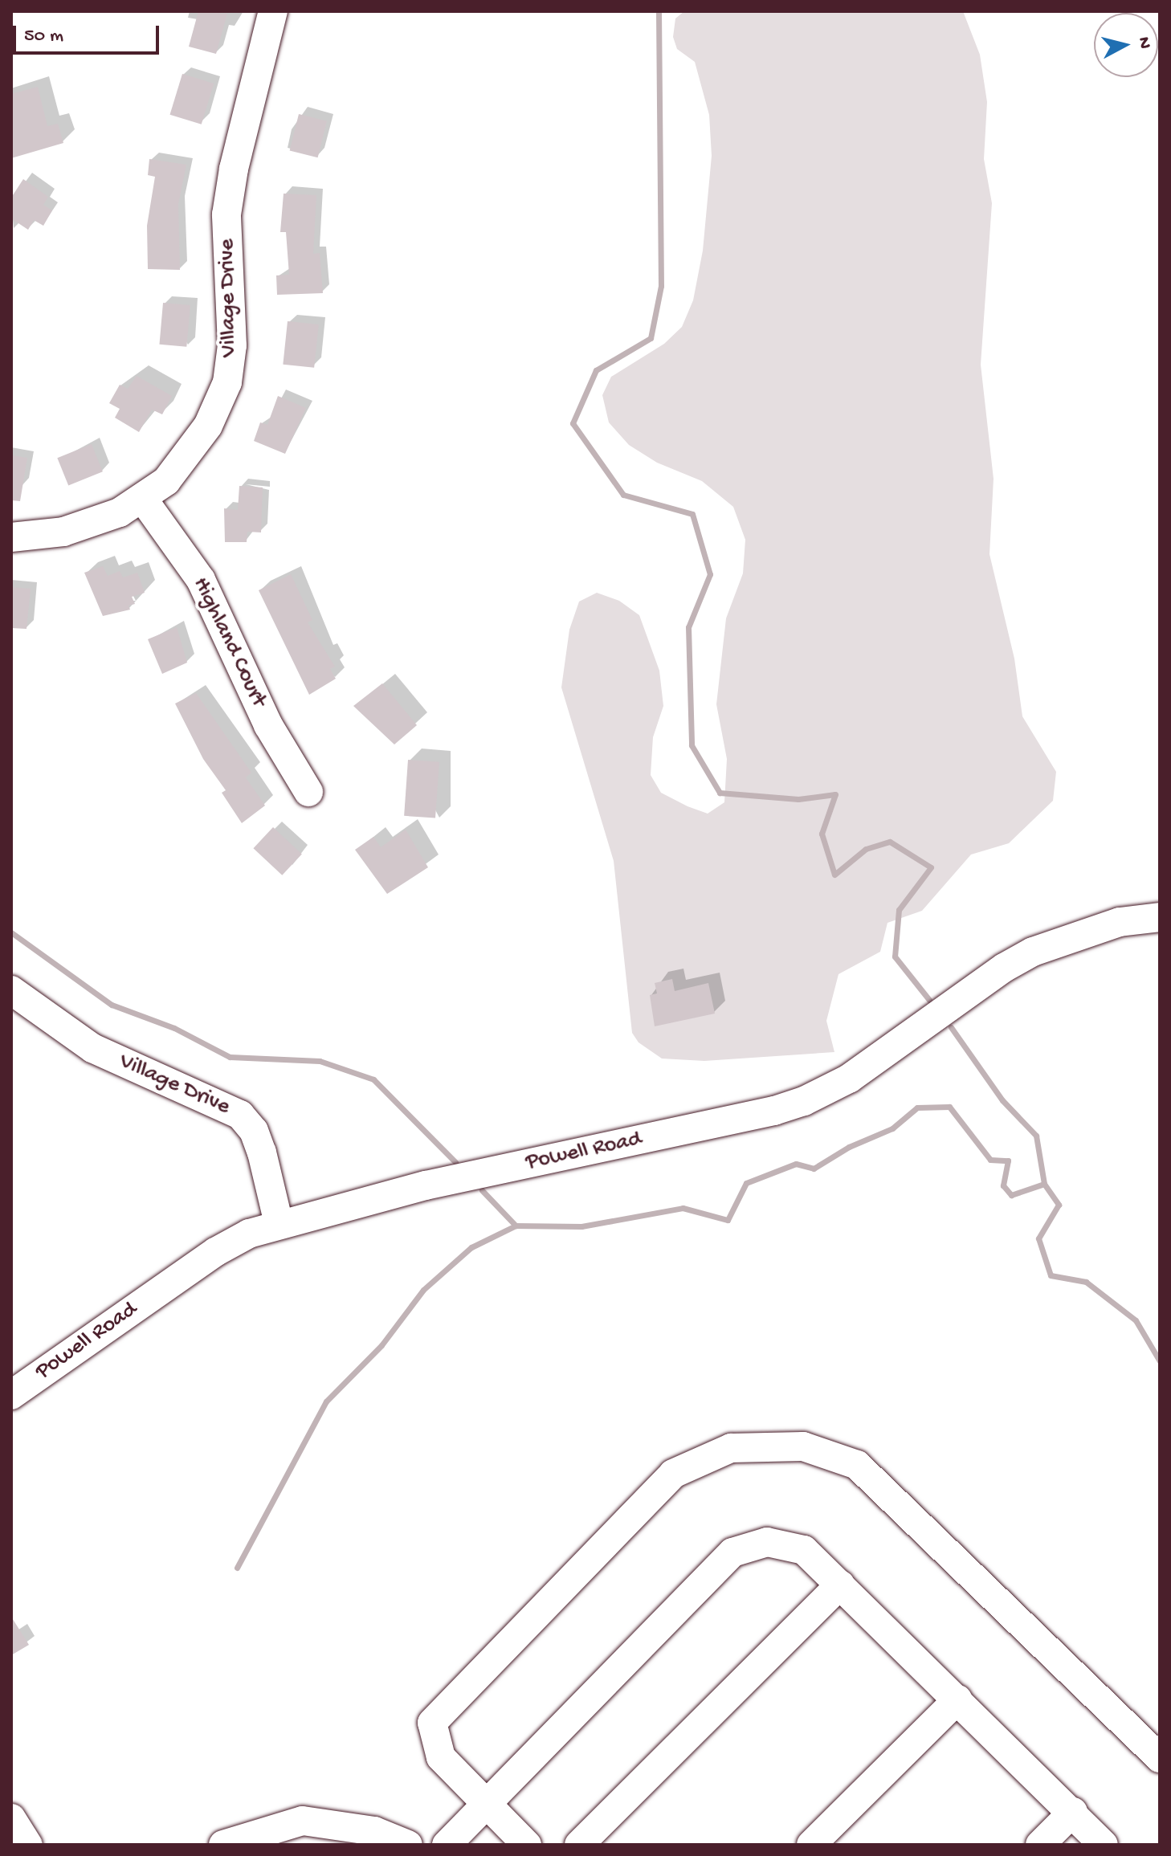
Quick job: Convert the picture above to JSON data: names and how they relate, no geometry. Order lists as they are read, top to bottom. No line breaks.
{"streets":{"street":["Village Drive","Highland Court","Powell Road"]},"crossings":[["Village Drive","Highland Court"],["Village Drive","Powell Road"]],"scale_bar":"50 m","north":"right"}
